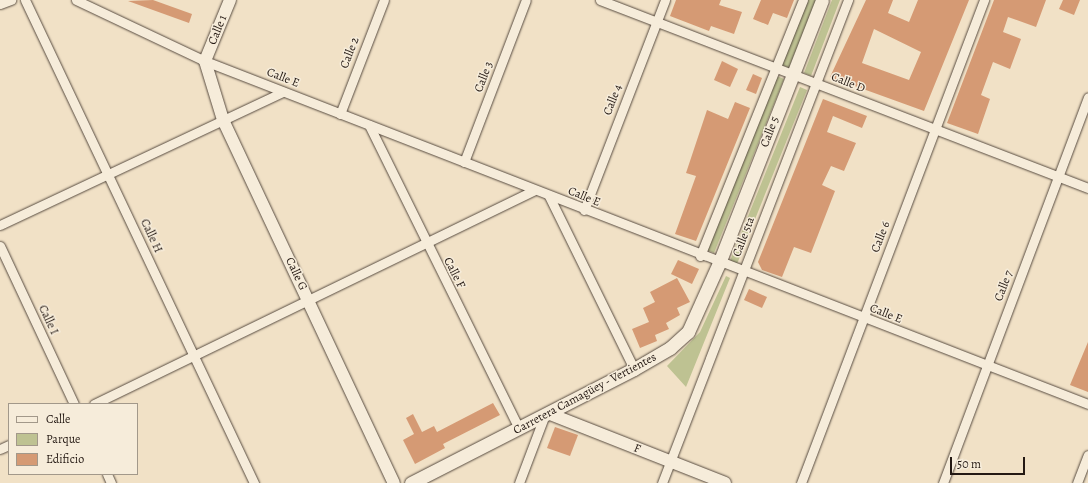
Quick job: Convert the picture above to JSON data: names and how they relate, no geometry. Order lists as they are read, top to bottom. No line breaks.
{"streets":{"main road":["Calle 5","Carretera Camagüey - Vertientes"],"street":["Calle 1","Calle 2","Calle 3","Calle E","Calle D","Calle 4","Calle H","Calle 5ta","Calle 6","Calle F","Calle G","Calle 7","Calle I","F"]},"crossings":[["Calle 1","Calle E"],["Calle 1","Calle G"],["Calle 2","Calle E"],["Calle 3","Calle E"],["Calle E","Calle 4"],["Calle E","Calle 5"],["Calle E","Calle 5ta"],["Calle E","Calle 6"],["Calle E","Calle F"],["Calle E","Calle G"],["Calle E","Calle 7"],["Calle E","Carretera Camagüey - Vertientes"],["Calle D","Calle 4"],["Calle D","Calle 5"],["Calle D","Calle 5ta"],["Calle D","Calle 6"],["Calle D","Calle 7"],["Calle 5","Carretera Camagüey - Vertientes"],["Calle 5ta","F"],["Calle F","Carretera Camagüey - Vertientes"],["Carretera Camagüey - Vertientes","F"]],"legend":["Calle","Parque","Edificio"],"scale_bar":"50 m"}
